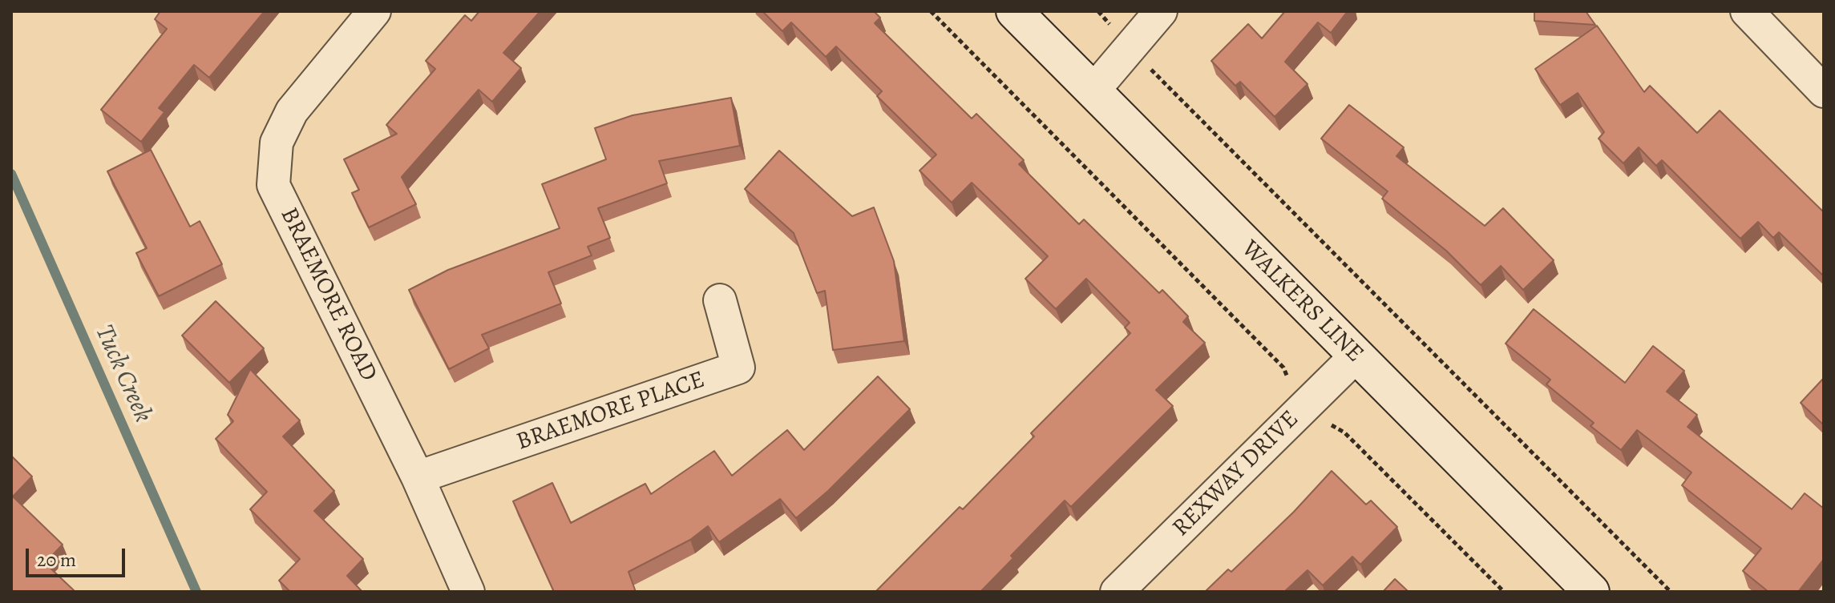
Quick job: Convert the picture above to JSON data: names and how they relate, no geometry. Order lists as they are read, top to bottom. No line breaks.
{"streets":{"main road":["WALKERS LINE"],"street":["BRAEMORE ROAD","BRAEMORE PLACE","REXWAY DRIVE"]},"crossings":[["BRAEMORE ROAD","BRAEMORE PLACE"],["WALKERS LINE","REXWAY DRIVE"]],"water":["Tuck Creek"],"scale_bar":"20 m"}
